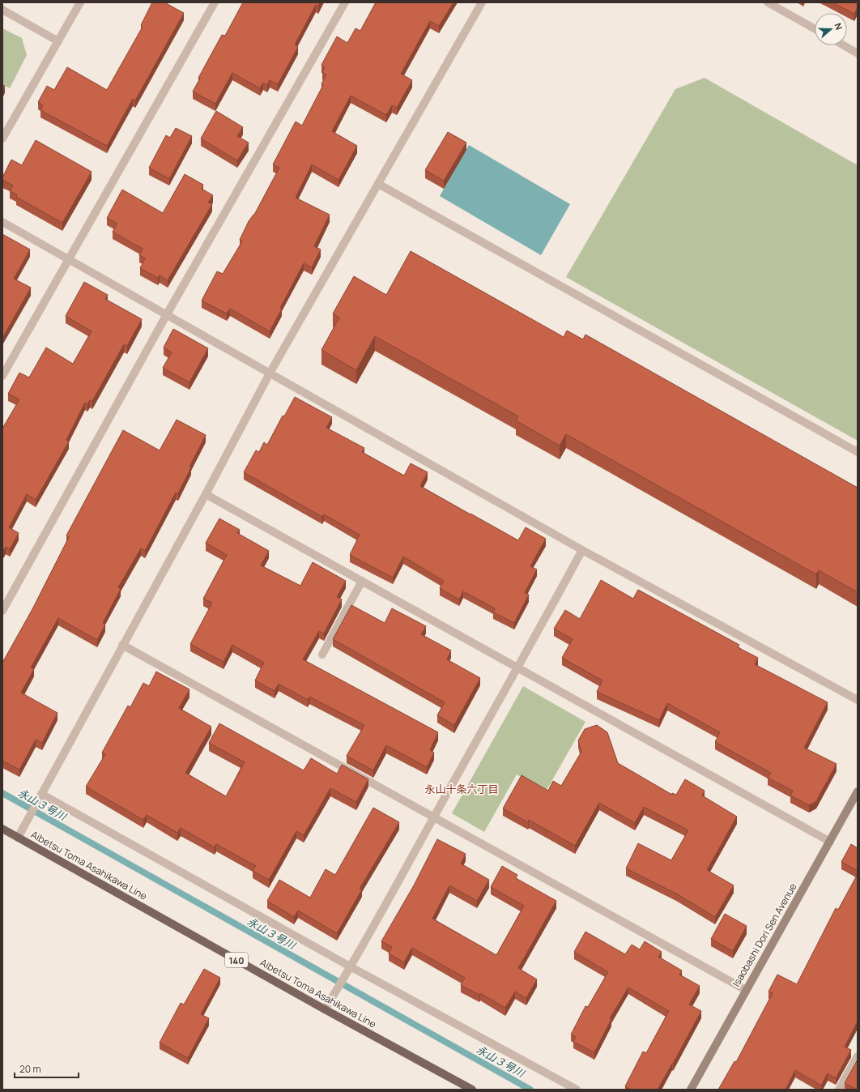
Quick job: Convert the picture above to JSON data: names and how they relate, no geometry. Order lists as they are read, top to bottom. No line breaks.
{"streets":{"main road":["Aibetsu Toma Asahikawa Line","140"],"street":["Isaobashi Dori Sen Avenue"]},"districts":["永山十条六丁目"],"water":["永山３号川"],"scale_bar":"20 m","north":"right"}
